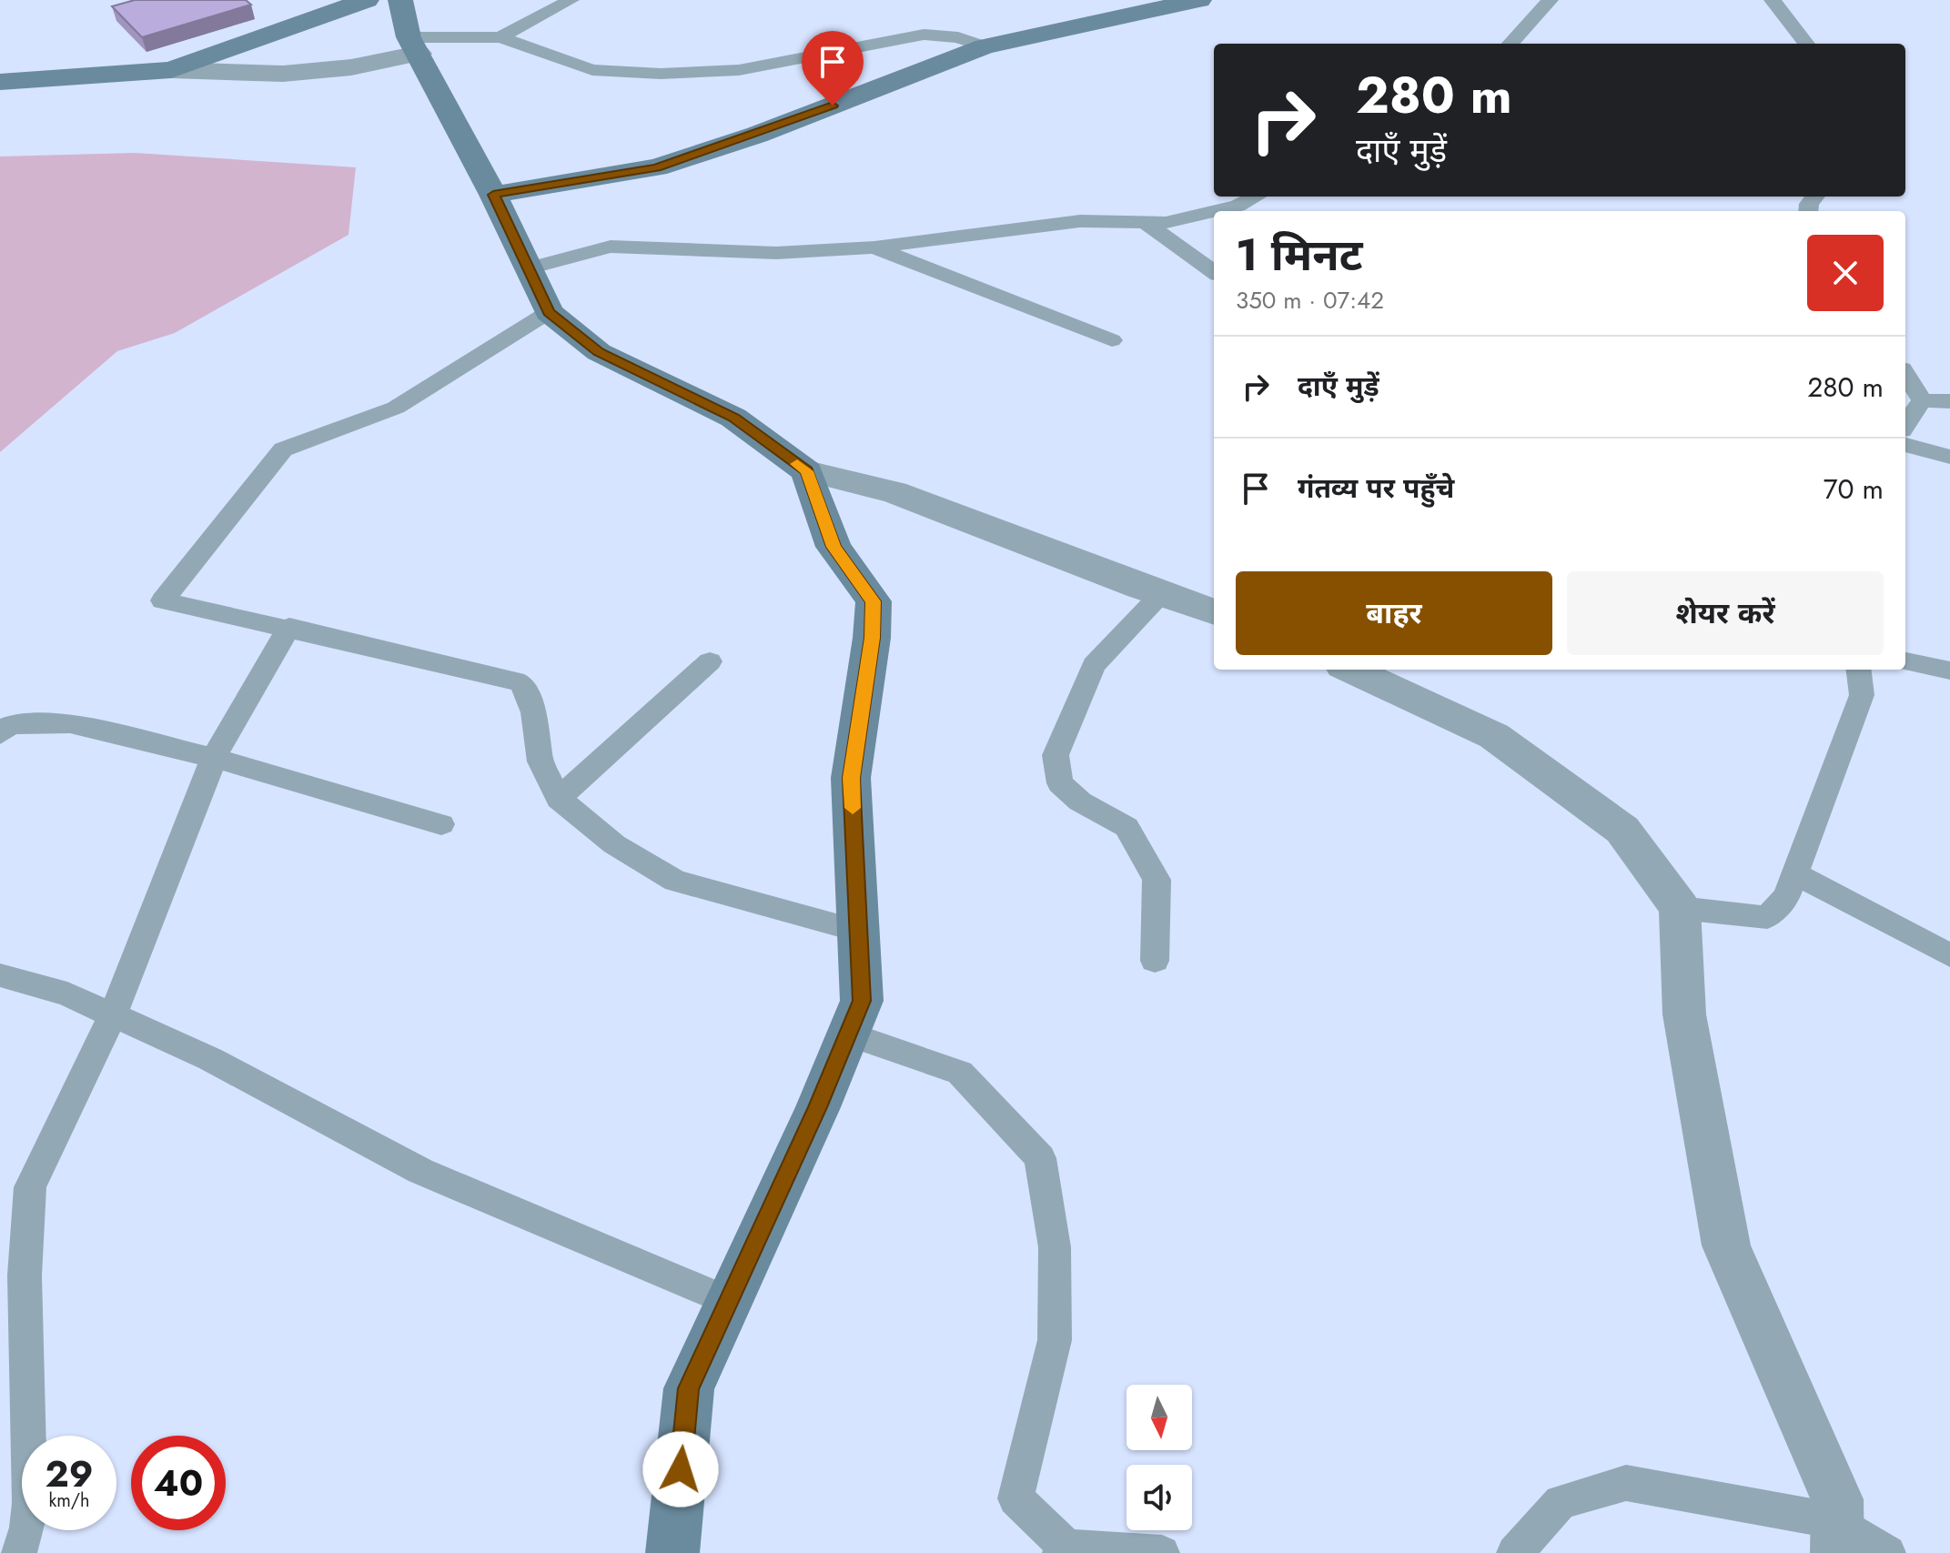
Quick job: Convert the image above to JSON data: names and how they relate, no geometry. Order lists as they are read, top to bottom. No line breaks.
{"north":"bottom","page":{"turn":["280 m","दाएँ मुड़ें"],"heading":["1 मिनट","350 m · 07:42"],"list":[{"name":"दाएँ मुड़ें","value":"280 m"},{"name":"गंतव्य पर पहुँचे","value":"70 m"}],"buttons":["बाहर","शेयर करें"],"speed":"29 km/h","limit":"40"}}
